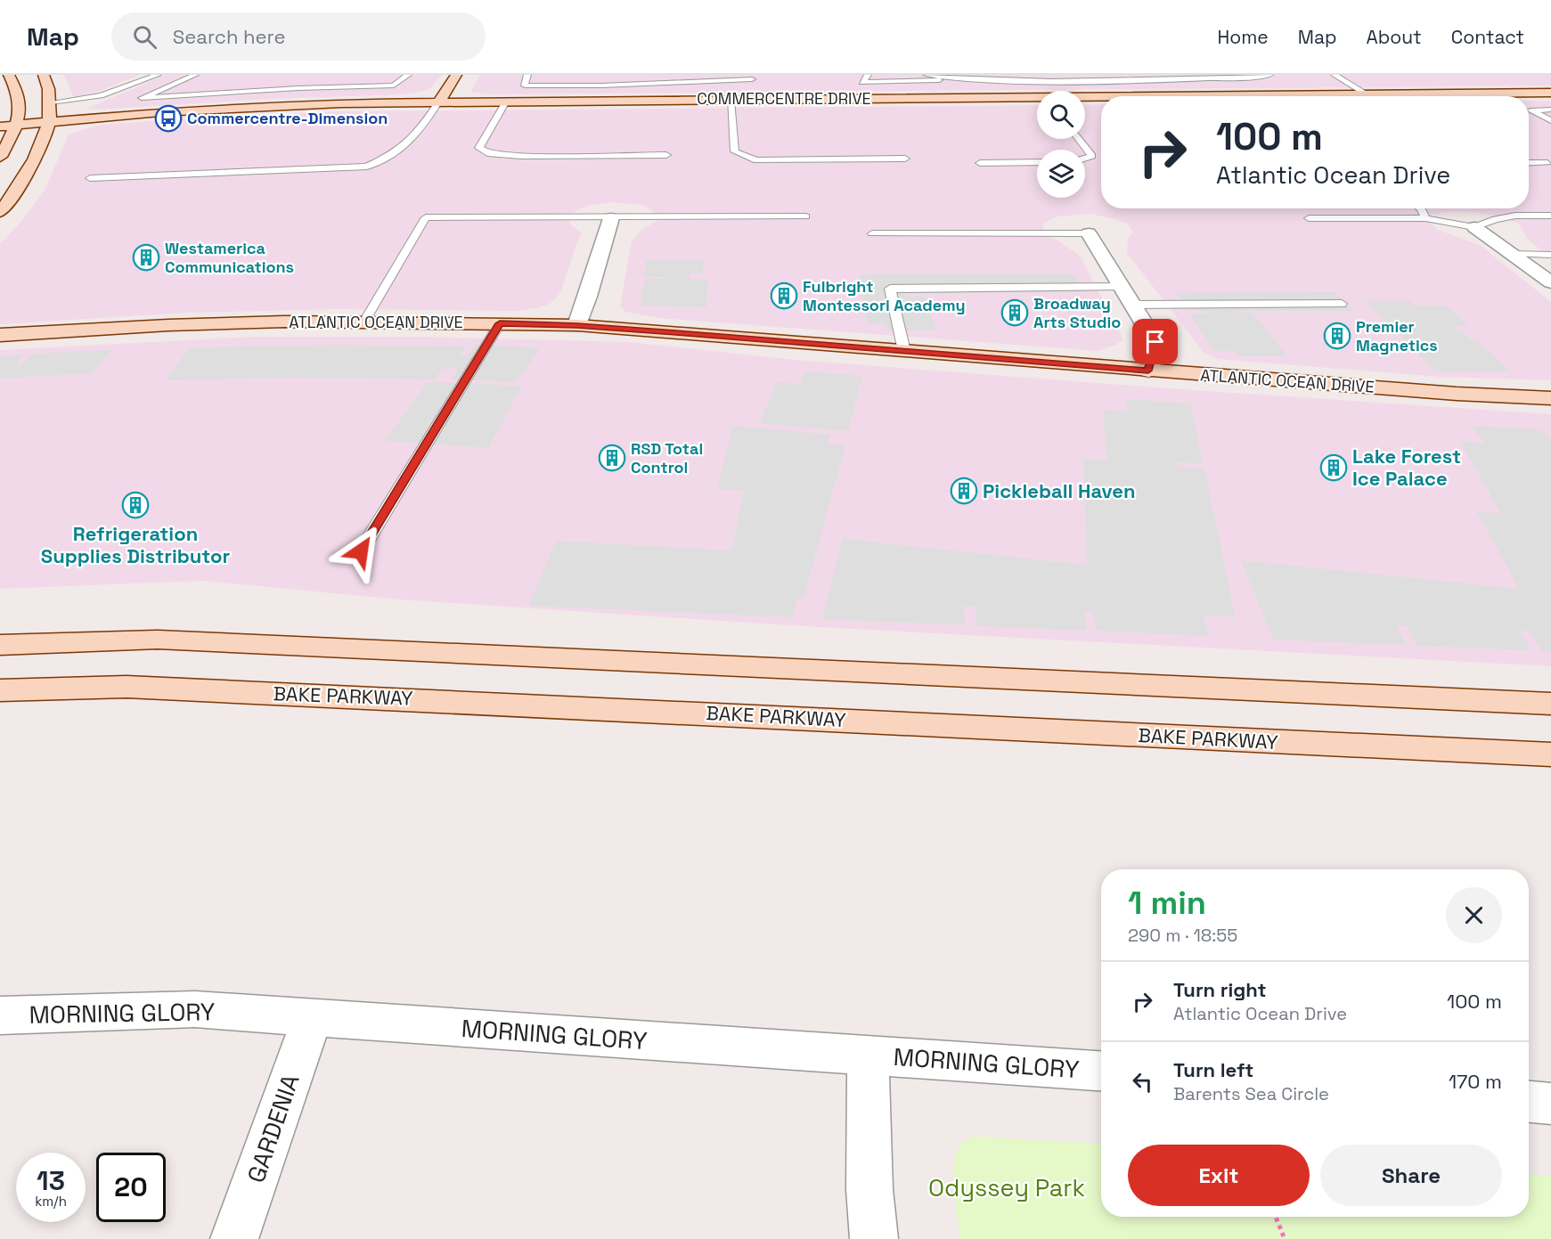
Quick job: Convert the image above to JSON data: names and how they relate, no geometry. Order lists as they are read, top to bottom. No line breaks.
{"streets":{"street":["COMMERCENTRE DRIVE","ATLANTIC OCEAN DRIVE","BAKE PARKWAY","MORNING GLORY","GARDENIA"]},"crossings":[["MORNING GLORY","GARDENIA"]],"parks":["Odyssey Park"],"places":{"bus stop":["Commercentre-Dimension"],"building":["Westamerica Communications","Fulbright Montessori Academy","Broadway Arts Studio","Premier Magnetics","RSD Total Control","Lake Forest Ice Palace","Pickleball Haven","Refrigeration Supplies Distributor"]},"page":{"header":"Map","search":"Search here","nav":["Home","Map","About","Contact"],"turn":["100 m","Atlantic Ocean Drive"],"heading":["1 min","290 m · 18:55"],"list":[{"name":"Turn right","note":"Atlantic Ocean Drive","value":"100 m"},{"name":"Turn left","note":"Barents Sea Circle","value":"170 m"}],"buttons":["Exit","Share"],"speed":"13 km/h","limit":"20"}}
